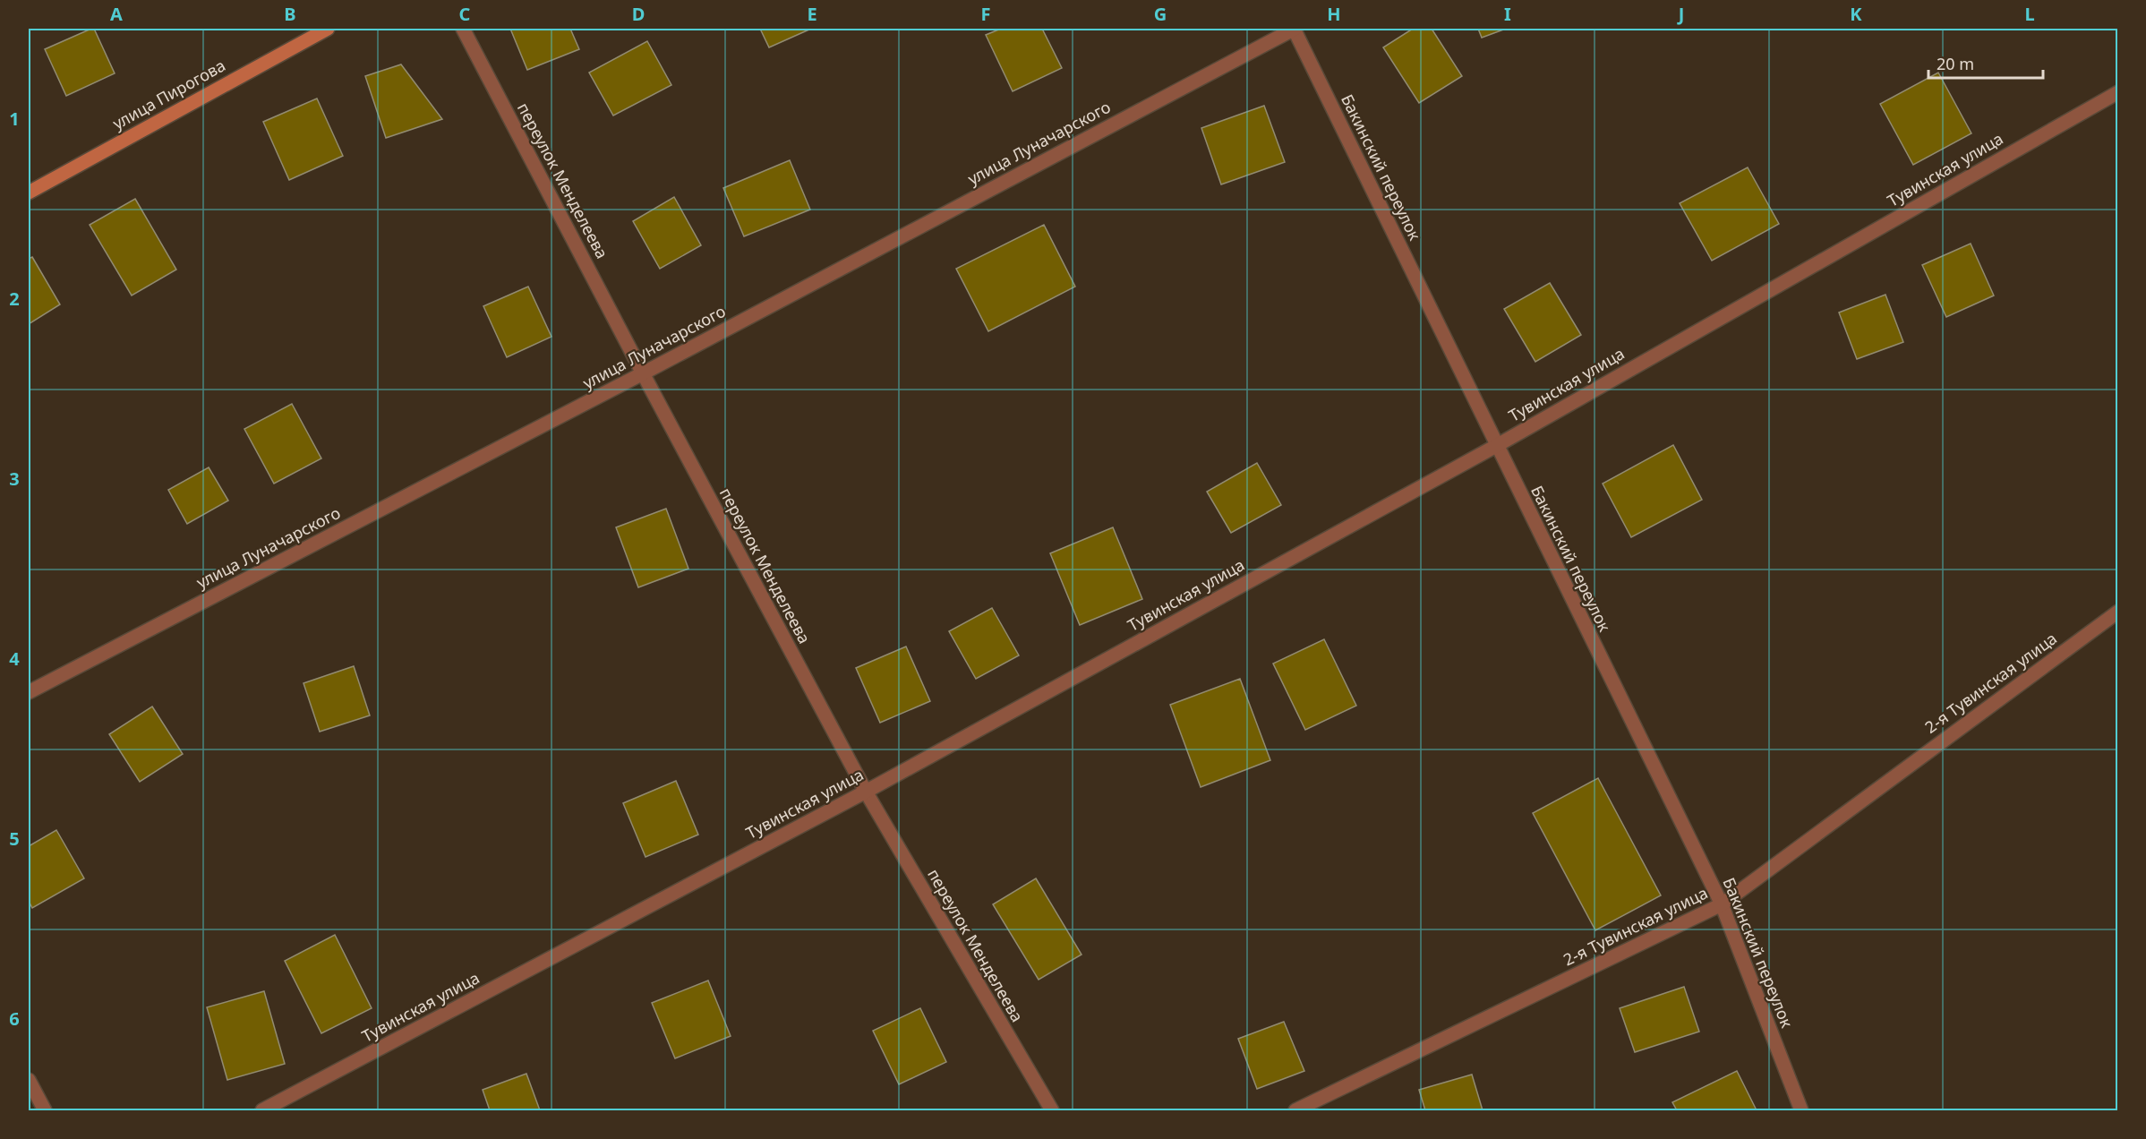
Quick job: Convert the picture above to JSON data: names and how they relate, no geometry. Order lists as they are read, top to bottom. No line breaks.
{"streets":{"main road":["улица Пирогова"],"street":["улица Луначарского","Бакинский переулок","Тувинская улица","переулок Менделеева","2-я Тувинская улица"]},"crossings":[["улица Луначарского","Бакинский переулок"],["улица Луначарского","переулок Менделеева"],["Бакинский переулок","Тувинская улица"],["Бакинский переулок","2-я Тувинская улица"],["Тувинская улица","переулок Менделеева"]],"scale_bar":"20 m","grid":{"columns":["A","B","C","D","E","F","G","H","I","J","K","L"],"rows":["1","2","3","4","5","6"]}}
